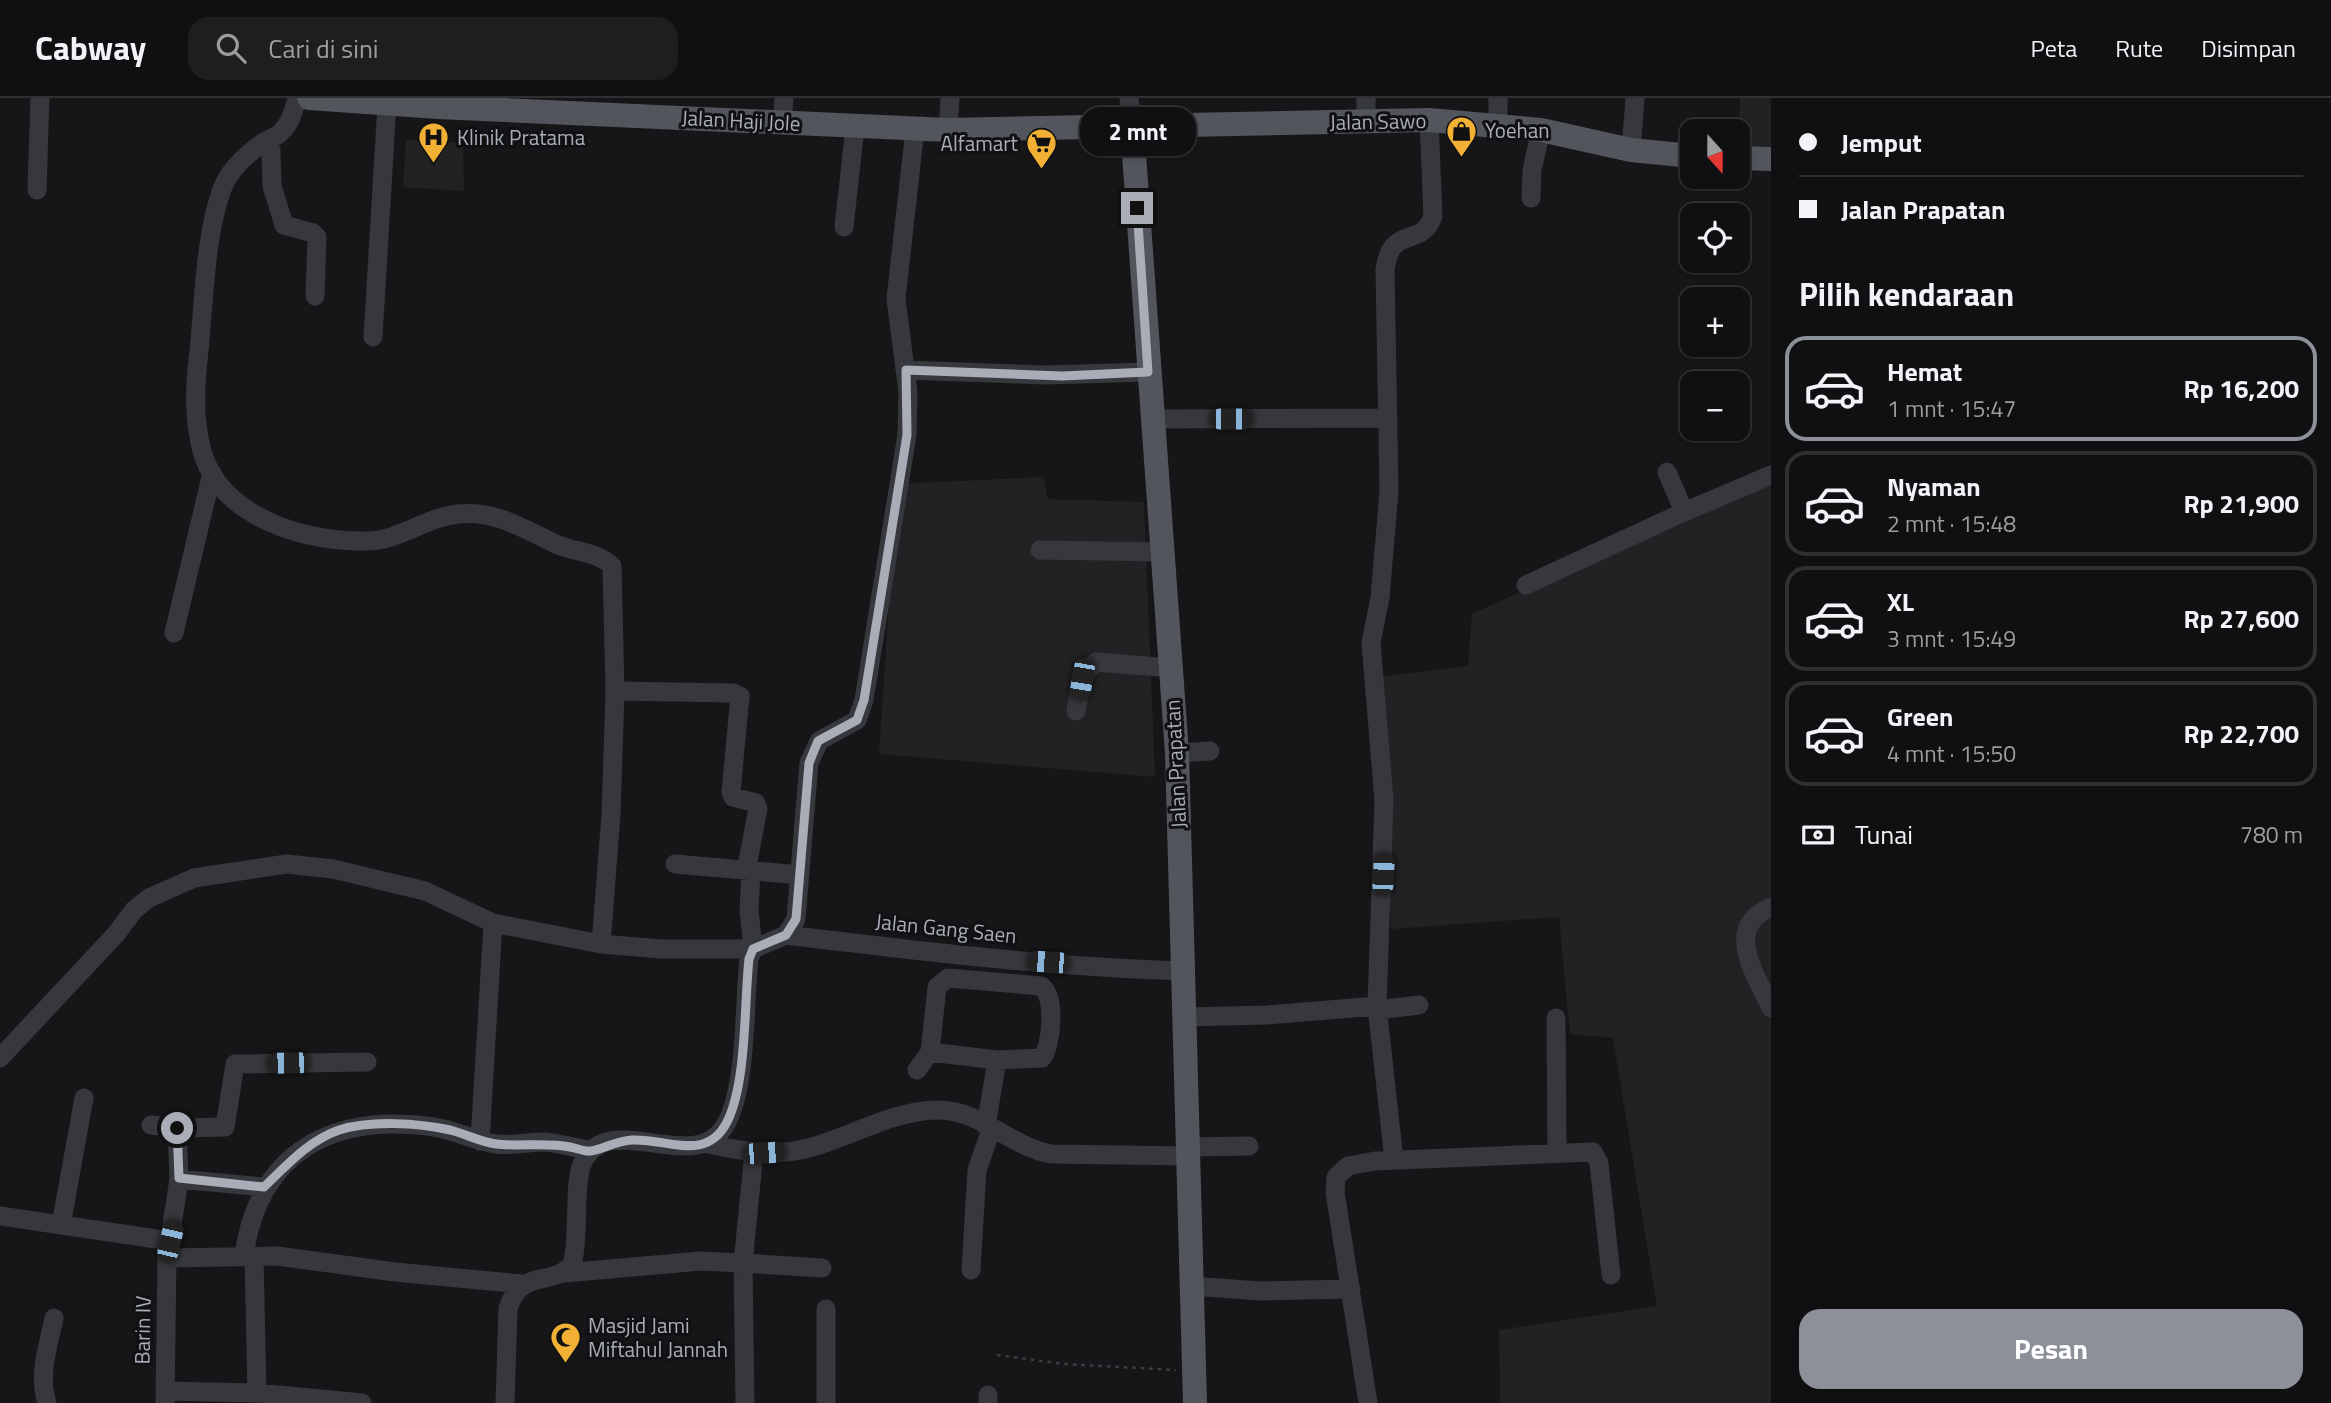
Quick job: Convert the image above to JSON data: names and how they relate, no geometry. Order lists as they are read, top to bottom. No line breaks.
{"streets":{"main road":["Jalan Haji Jole","Jalan Sawo","Jalan Prapatan"],"street":["Jalan Gang Saen","Barin IV"]},"crossings":[["Jalan Haji Jole","Jalan Sawo"],["Jalan Haji Jole","Jalan Prapatan"],["Jalan Sawo","Jalan Prapatan"],["Jalan Prapatan","Jalan Gang Saen"]],"places":{"shop":["Yoehan"],"hospital":["Klinik Pratama"],"supermarket":["Alfamart"],"mosque":["Masjid Jami Miftahul Jannah"]},"north":"bottom","page":{"header":"Cabway","search":"Cari di sini","nav":["Peta","Rute","Disimpan"],"banner":["Jemput","Jalan Prapatan"],"bubble":"2 mnt","map_buttons":["+","−"],"heading":"Pilih kendaraan","list":[{"name":"Hemat","note":"1 mnt · 15:47","value":"Rp 16,200"},{"name":"Nyaman","note":"2 mnt · 15:48","value":"Rp 21,900"},{"name":"XL","note":"3 mnt · 15:49","value":"Rp 27,600"},{"name":"Green","note":"4 mnt · 15:50","value":"Rp 22,700"}],"pay":["Tunai","780 m"],"buttons":"Pesan"}}
